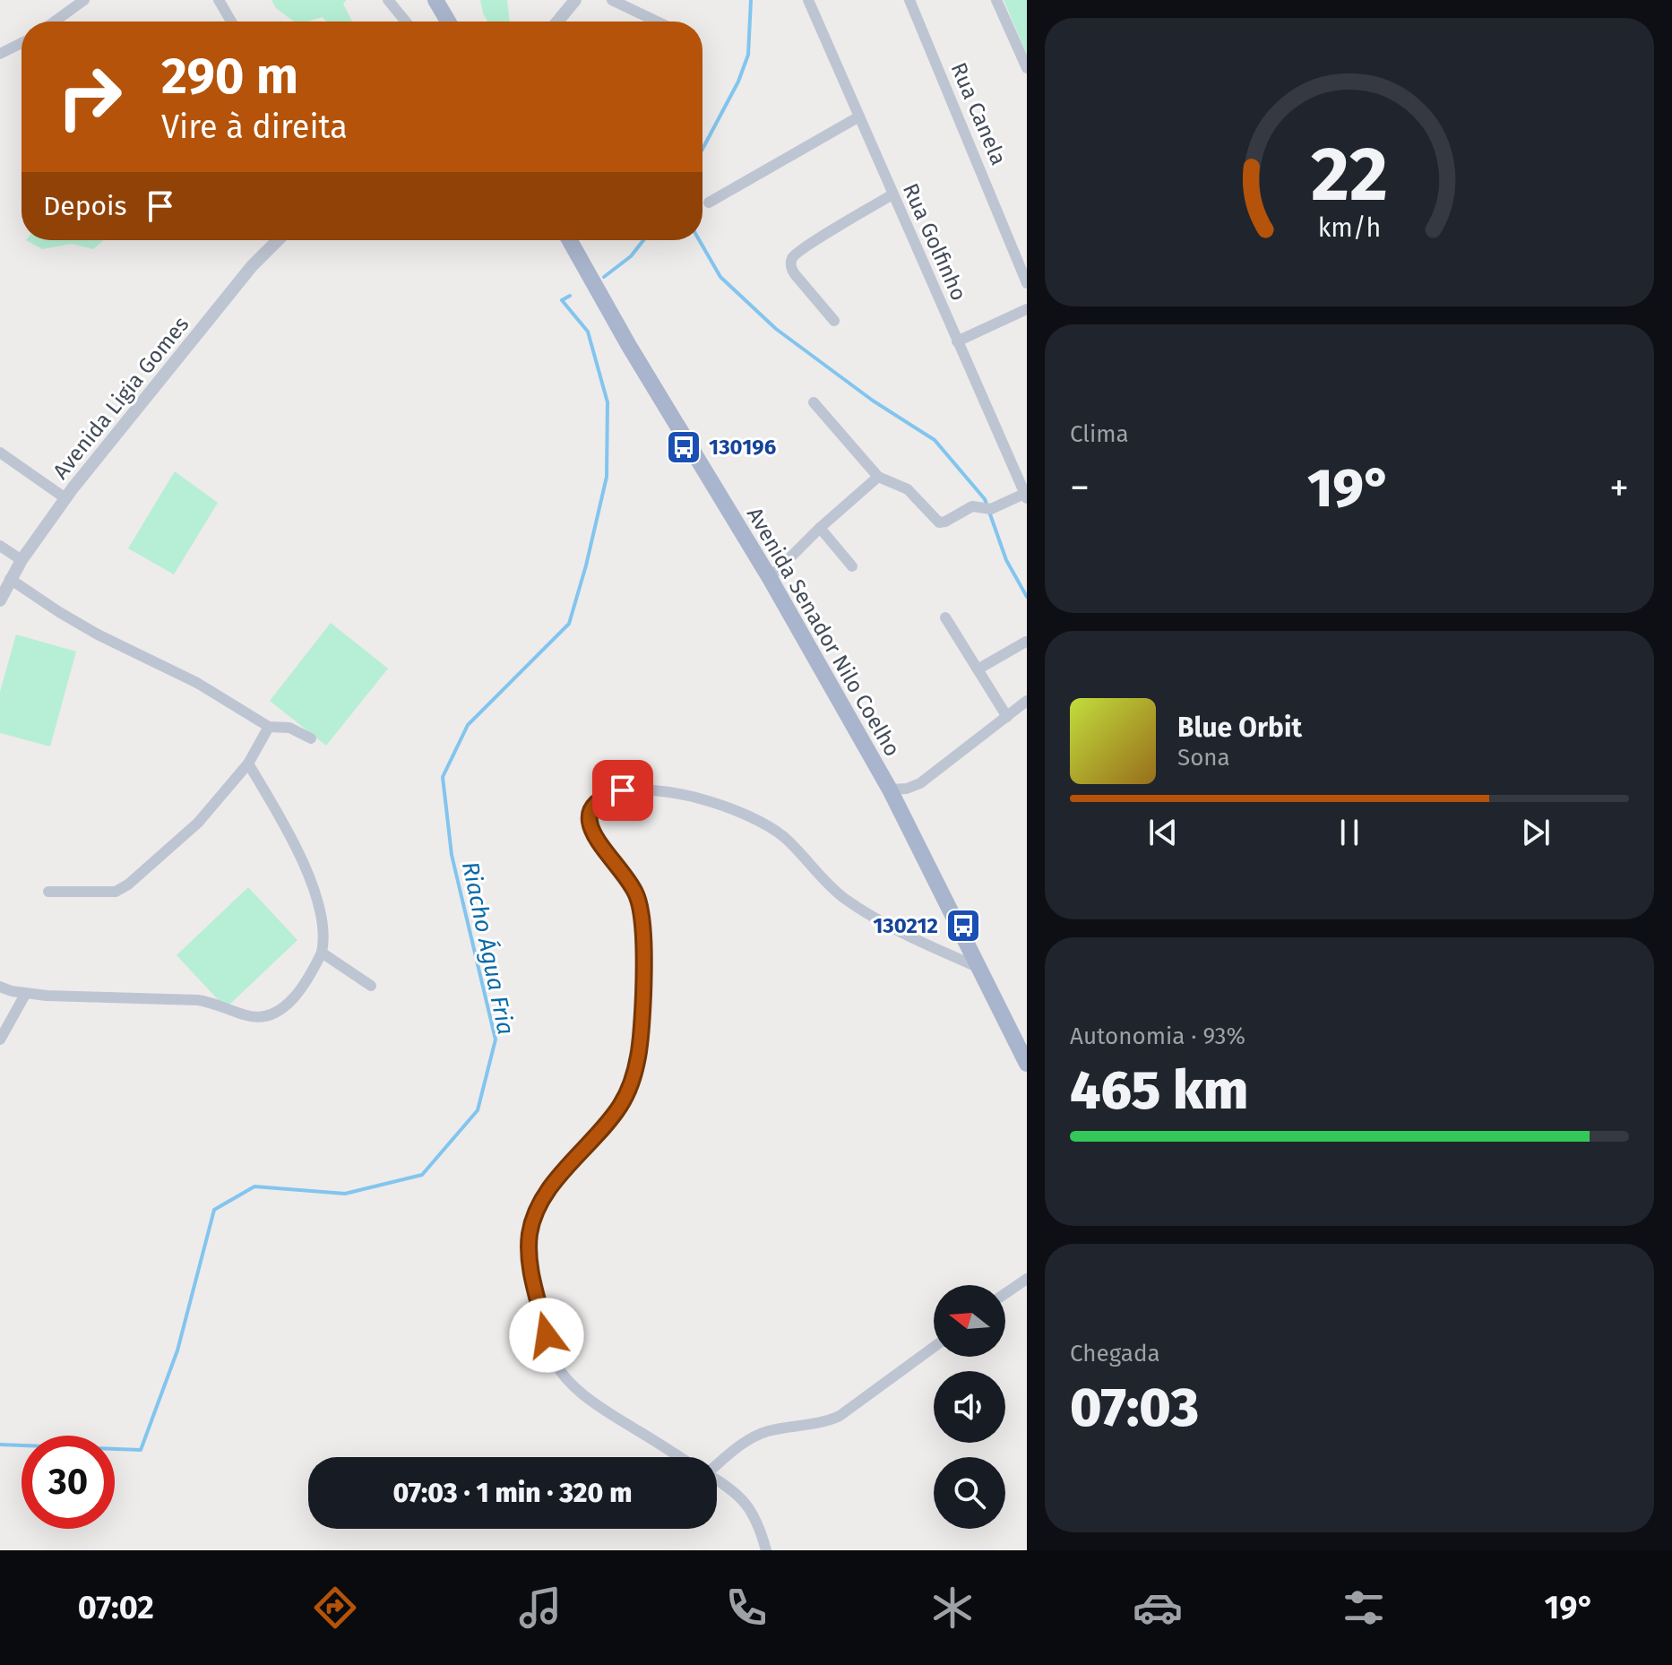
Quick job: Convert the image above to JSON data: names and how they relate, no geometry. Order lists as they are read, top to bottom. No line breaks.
{"streets":{"main road":["Avenida Senador Nilo Coelho"],"street":["Rua Canela","Rua Golfinho","Avenida Ligia Gomes"]},"water":["Riacho Água Fria"],"places":{"bus stop":["130196","130212"]},"north":"left","page":{"turn":["290 m","Vire à direita"],"then":"Depois","tile":["Clima",["Autonomia · 93%","465 km"],["Chegada","07:03"]],"heat":["−","19°","+"],"song":["Blue Orbit","Sona"],"limit":"30","trip":"07:03 · 1 min · 320 m","tabs":["07:02","19°"],"gauge":["22","km/h"]}}
